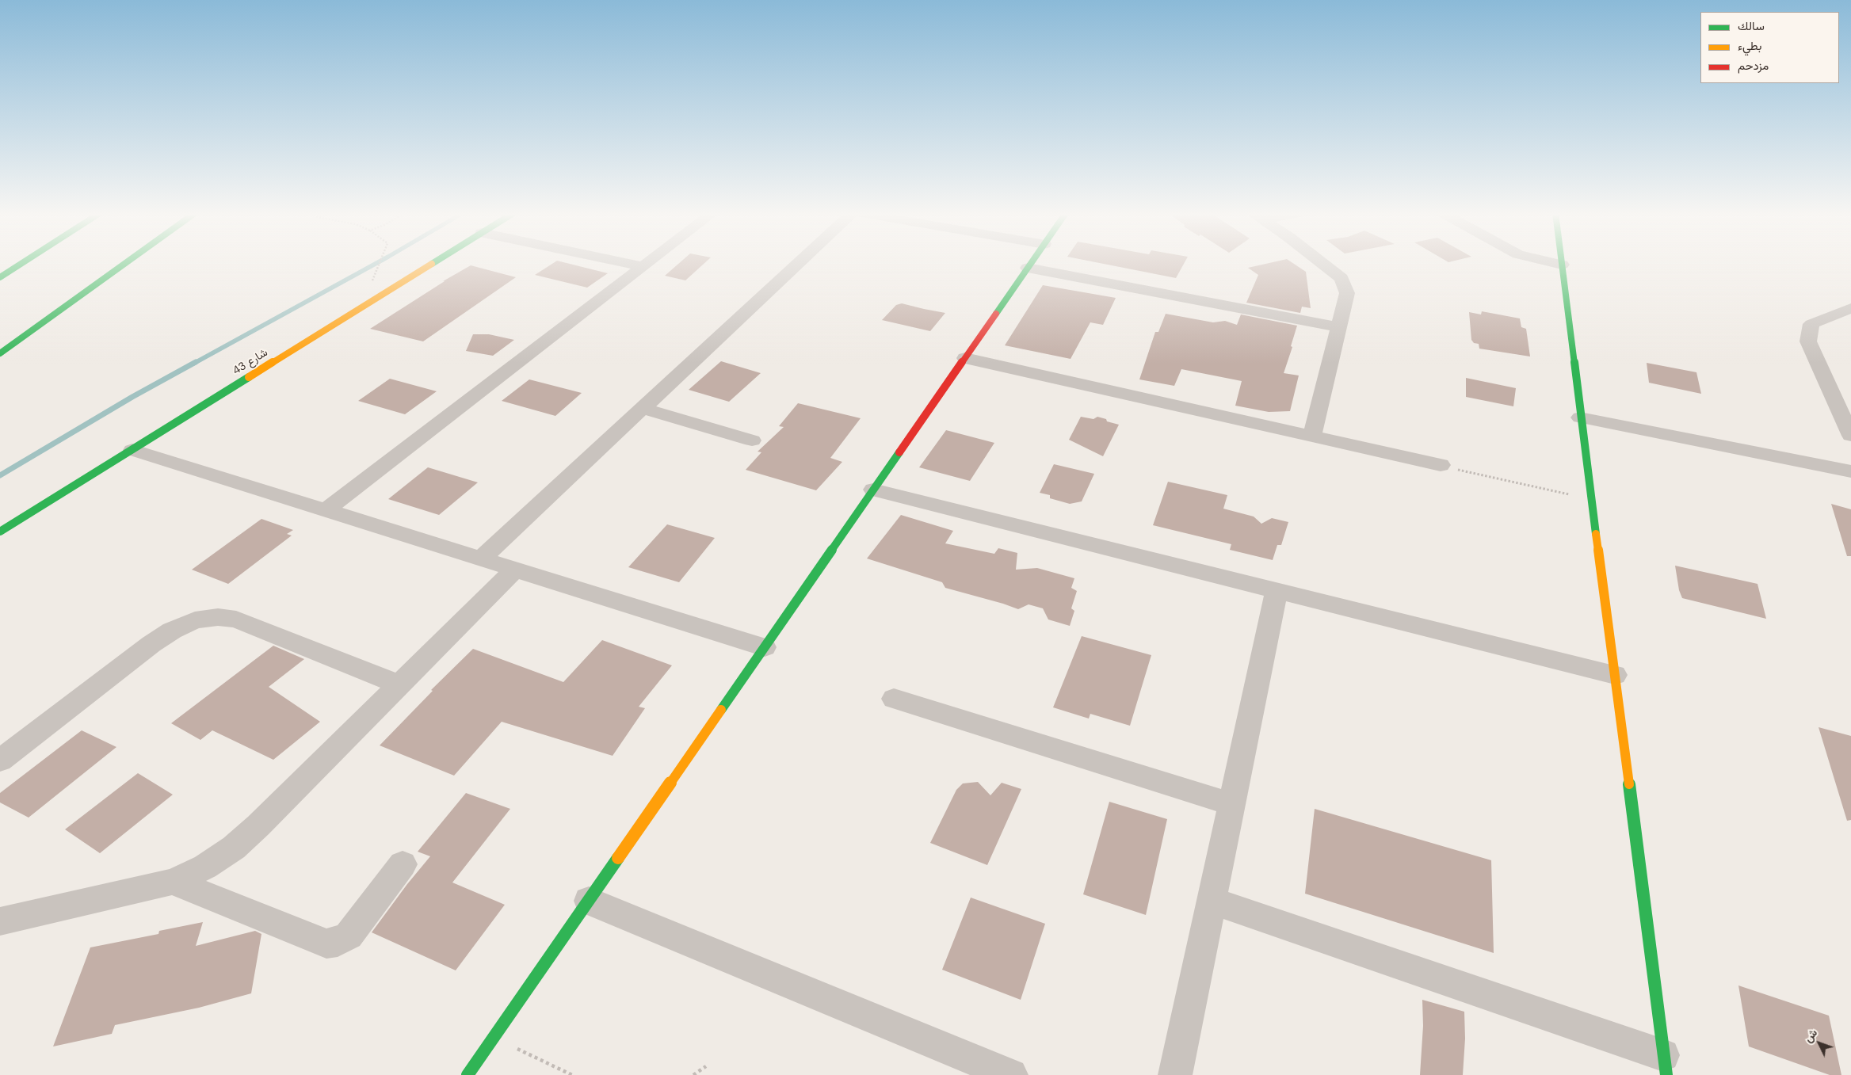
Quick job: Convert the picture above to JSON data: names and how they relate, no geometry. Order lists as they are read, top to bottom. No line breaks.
{"streets":{"street":["شارع 43"]},"legend":["سالك","بطيء","مزدحم"],"north":"top left"}
